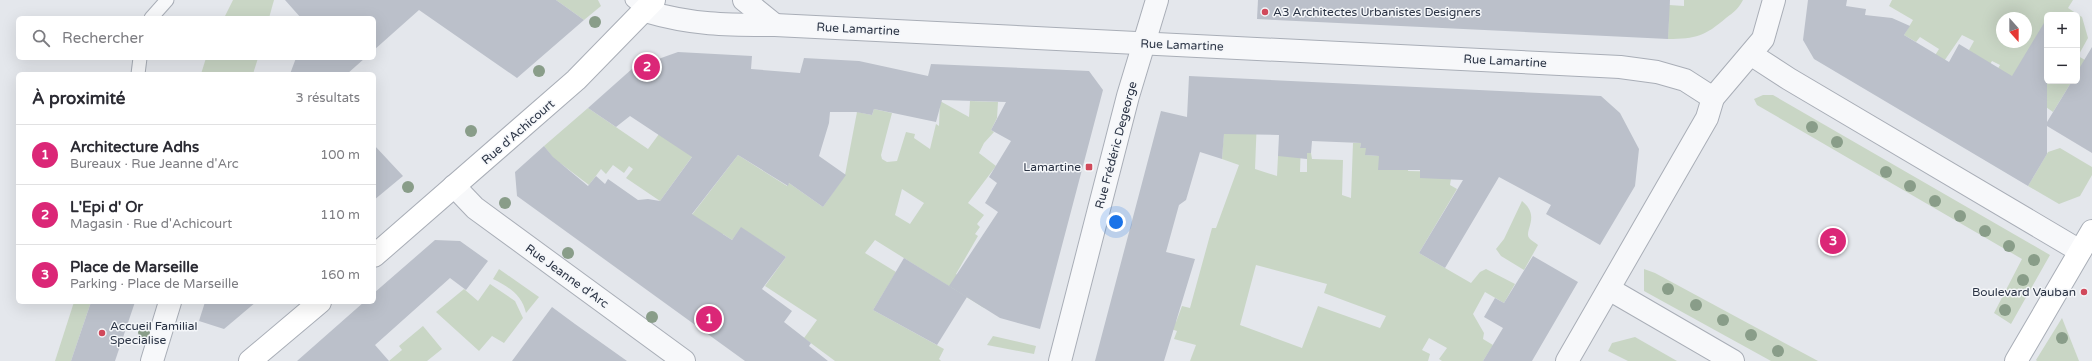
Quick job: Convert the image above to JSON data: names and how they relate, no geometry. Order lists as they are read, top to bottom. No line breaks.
{"streets":{"street":["Rue Lamartine","Rue d'Achicourt","Rue Frédéric Degeorge","Rue Jeanne d'Arc"]},"crossings":[["Rue Lamartine","Rue d'Achicourt"],["Rue Lamartine","Rue Frédéric Degeorge"],["Rue d'Achicourt","Rue Jeanne d'Arc"]],"places":{"other":["A3 Architectes Urbanistes Designers","Boulevard Vauban","Accueil Familial Specialise"],"transit":["Lamartine"]},"north":"bottom","page":{"map_buttons":["+","−"],"search":"Rechercher","pins":["2","3","1"],"heading":["À proximité","3 résultats"],"list":[{"mark":"1","name":"Architecture Adhs","note":"Bureaux · Rue Jeanne d'Arc","value":"100 m"},{"mark":"2","name":"L'Epi d' Or","note":"Magasin · Rue d'Achicourt","value":"110 m"},{"mark":"3","name":"Place de Marseille","note":"Parking · Place de Marseille","value":"160 m"}]}}
